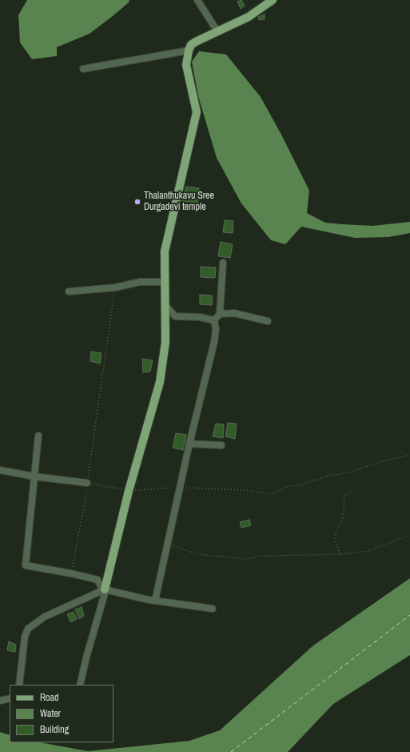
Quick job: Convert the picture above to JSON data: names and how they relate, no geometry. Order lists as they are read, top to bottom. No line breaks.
{"places":["Thalanthukavu Sree Durgadevi temple"],"legend":["Road","Water","Building"]}
